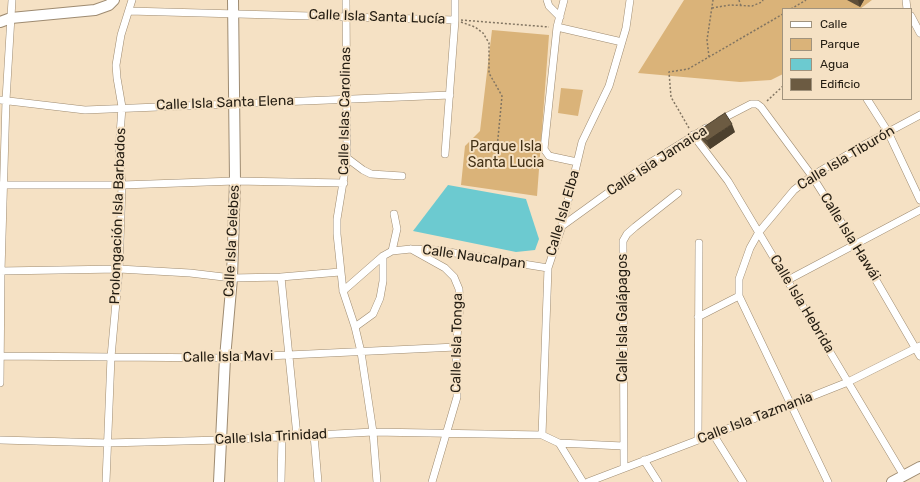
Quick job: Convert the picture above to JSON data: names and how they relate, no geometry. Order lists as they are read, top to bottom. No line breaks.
{"streets":{"street":["Calle Isla Santa Lucía","Calle Isla Santa Elena","Calle Islas Carolinas","Calle Isla Tiburón","Calle Isla Jamaica","Calle Isla Elba","Prolongación Isla Barbados","Calle Isla Hawái","Calle Isla Celebes","Calle Naucalpan","Calle Isla Hebrida","Calle Isla Galápagos","Calle Isla Tonga","Calle Isla Mavi","Calle Isla Tazmania","Calle Isla Trinidad"]},"crossings":[["Calle Isla Santa Lucía","Calle Islas Carolinas"],["Calle Isla Santa Lucía","Prolongación Isla Barbados"],["Calle Isla Santa Lucía","Calle Isla Celebes"],["Calle Isla Santa Elena","Calle Islas Carolinas"],["Calle Isla Santa Elena","Prolongación Isla Barbados"],["Calle Isla Santa Elena","Calle Isla Celebes"],["Calle Islas Carolinas","Calle Naucalpan"],["Calle Islas Carolinas","Calle Isla Mavi"],["Calle Islas Carolinas","Calle Isla Trinidad"],["Calle Isla Tiburón","Calle Isla Hawái"],["Calle Isla Tiburón","Calle Isla Hebrida"],["Calle Isla Jamaica","Calle Isla Elba"],["Calle Isla Jamaica","Calle Isla Hawái"],["Calle Isla Jamaica","Calle Isla Hebrida"],["Calle Isla Elba","Calle Naucalpan"],["Calle Isla Elba","Calle Isla Trinidad"],["Prolongación Isla Barbados","Calle Isla Mavi"],["Prolongación Isla Barbados","Calle Isla Trinidad"],["Calle Isla Hawái","Calle Isla Tazmania"],["Calle Isla Celebes","Calle Isla Mavi"],["Calle Isla Celebes","Calle Isla Trinidad"],["Calle Naucalpan","Calle Isla Tonga"],["Calle Isla Hebrida","Calle Isla Tazmania"],["Calle Isla Galápagos","Calle Isla Tazmania"],["Calle Isla Tonga","Calle Isla Mavi"],["Calle Isla Tonga","Calle Isla Trinidad"]],"parks":["Parque Isla Santa Lucia"],"legend":["Calle","Parque","Agua","Edificio"]}
